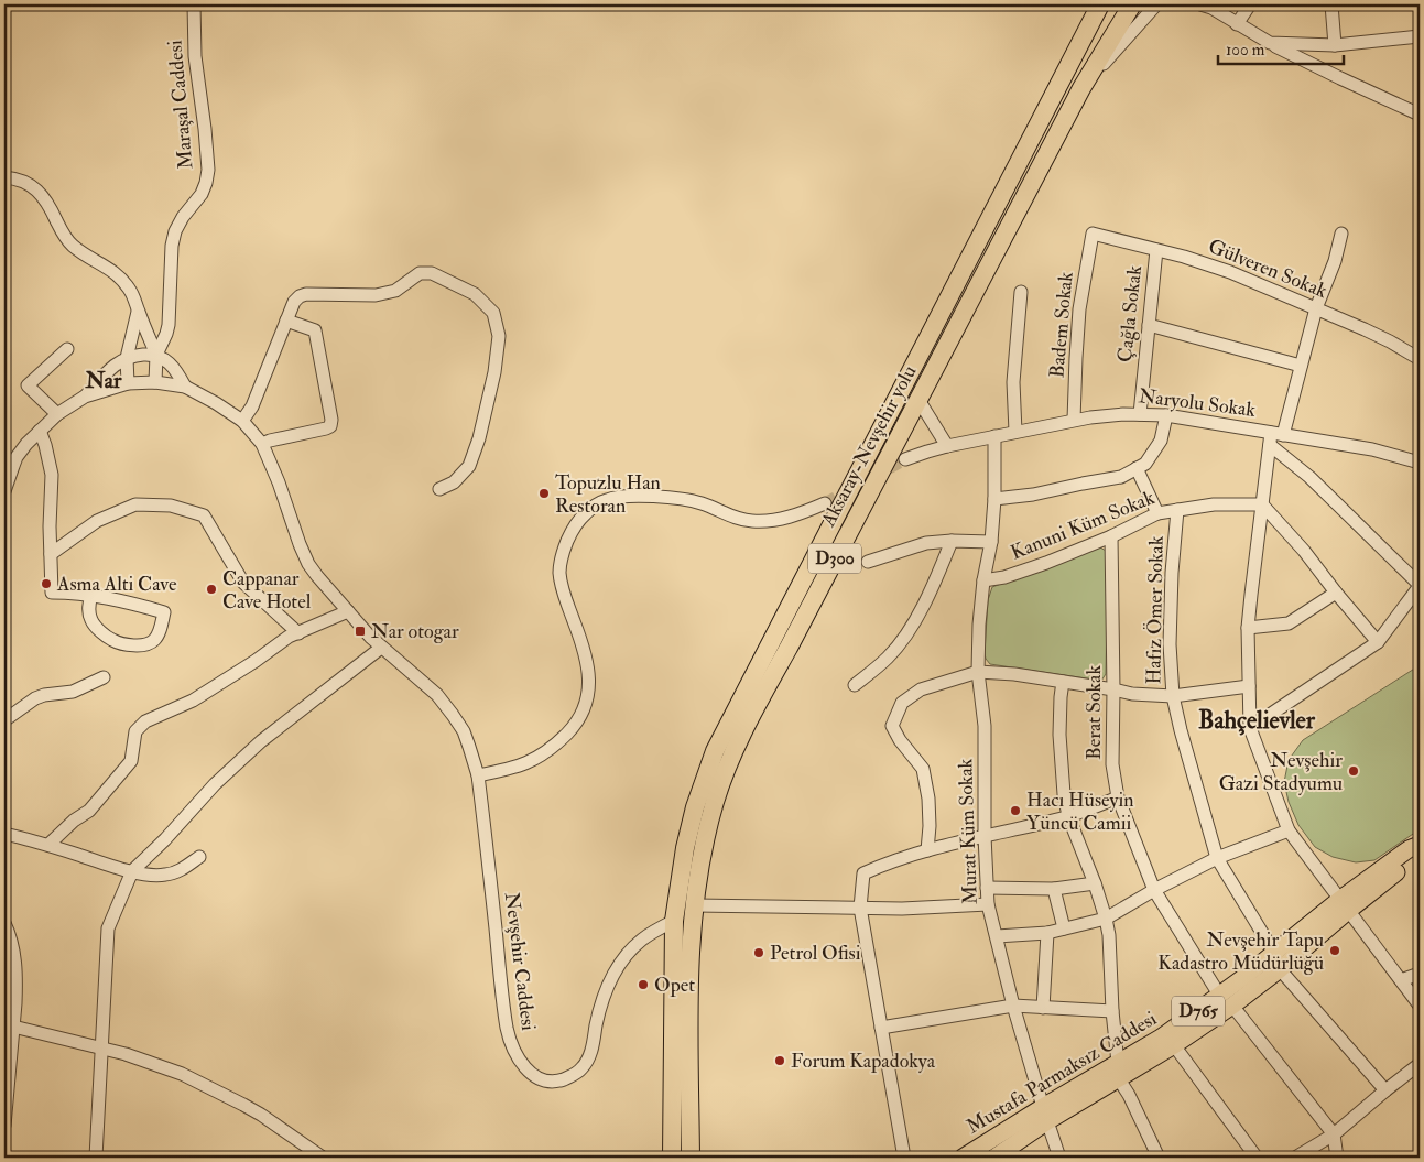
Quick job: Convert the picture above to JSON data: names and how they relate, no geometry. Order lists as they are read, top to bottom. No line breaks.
{"streets":{"highway":["Aksaray-Nevşehir yolu","D300"],"main road":["D765","Mustafa Parmaksız Caddesi"],"street":["Maraşal Caddesi","Gülveren Sokak","Çağla Sokak","Badem Sokak","Naryolu Sokak","Kanuni Küm Sokak","Hafız Ömer Sokak","Berat Sokak","Murat Küm Sokak","Nevşehir Caddesi"]},"crossings":[["Gülveren Sokak","Çağla Sokak"],["Gülveren Sokak","Badem Sokak"],["Çağla Sokak","Naryolu Sokak"],["Badem Sokak","Naryolu Sokak"],["Naryolu Sokak","Murat Küm Sokak"],["Aksaray-Nevşehir yolu","Nevşehir Caddesi"],["Kanuni Küm Sokak","Hafız Ömer Sokak"],["Kanuni Küm Sokak","Berat Sokak"],["Kanuni Küm Sokak","Murat Küm Sokak"],["Hafız Ömer Sokak","Mustafa Parmaksız Caddesi"],["Berat Sokak","Mustafa Parmaksız Caddesi"],["Murat Küm Sokak","Mustafa Parmaksız Caddesi"]],"districts":["Nar","Bahçelievler"],"places":{"other":["Topuzlu Han Restoran","Asma Alti Cave","Cappanar Cave Hotel","Nevşehir Gazi Stadyumu","Hacı Hüseyin Yüncü Camii","Nevşehir Tapu Kadastro Müdürlüğü","Petrol Ofisi","Opet","Forum Kapadokya"],"transit":["Nar otogar"]},"scale_bar":"100 m"}
